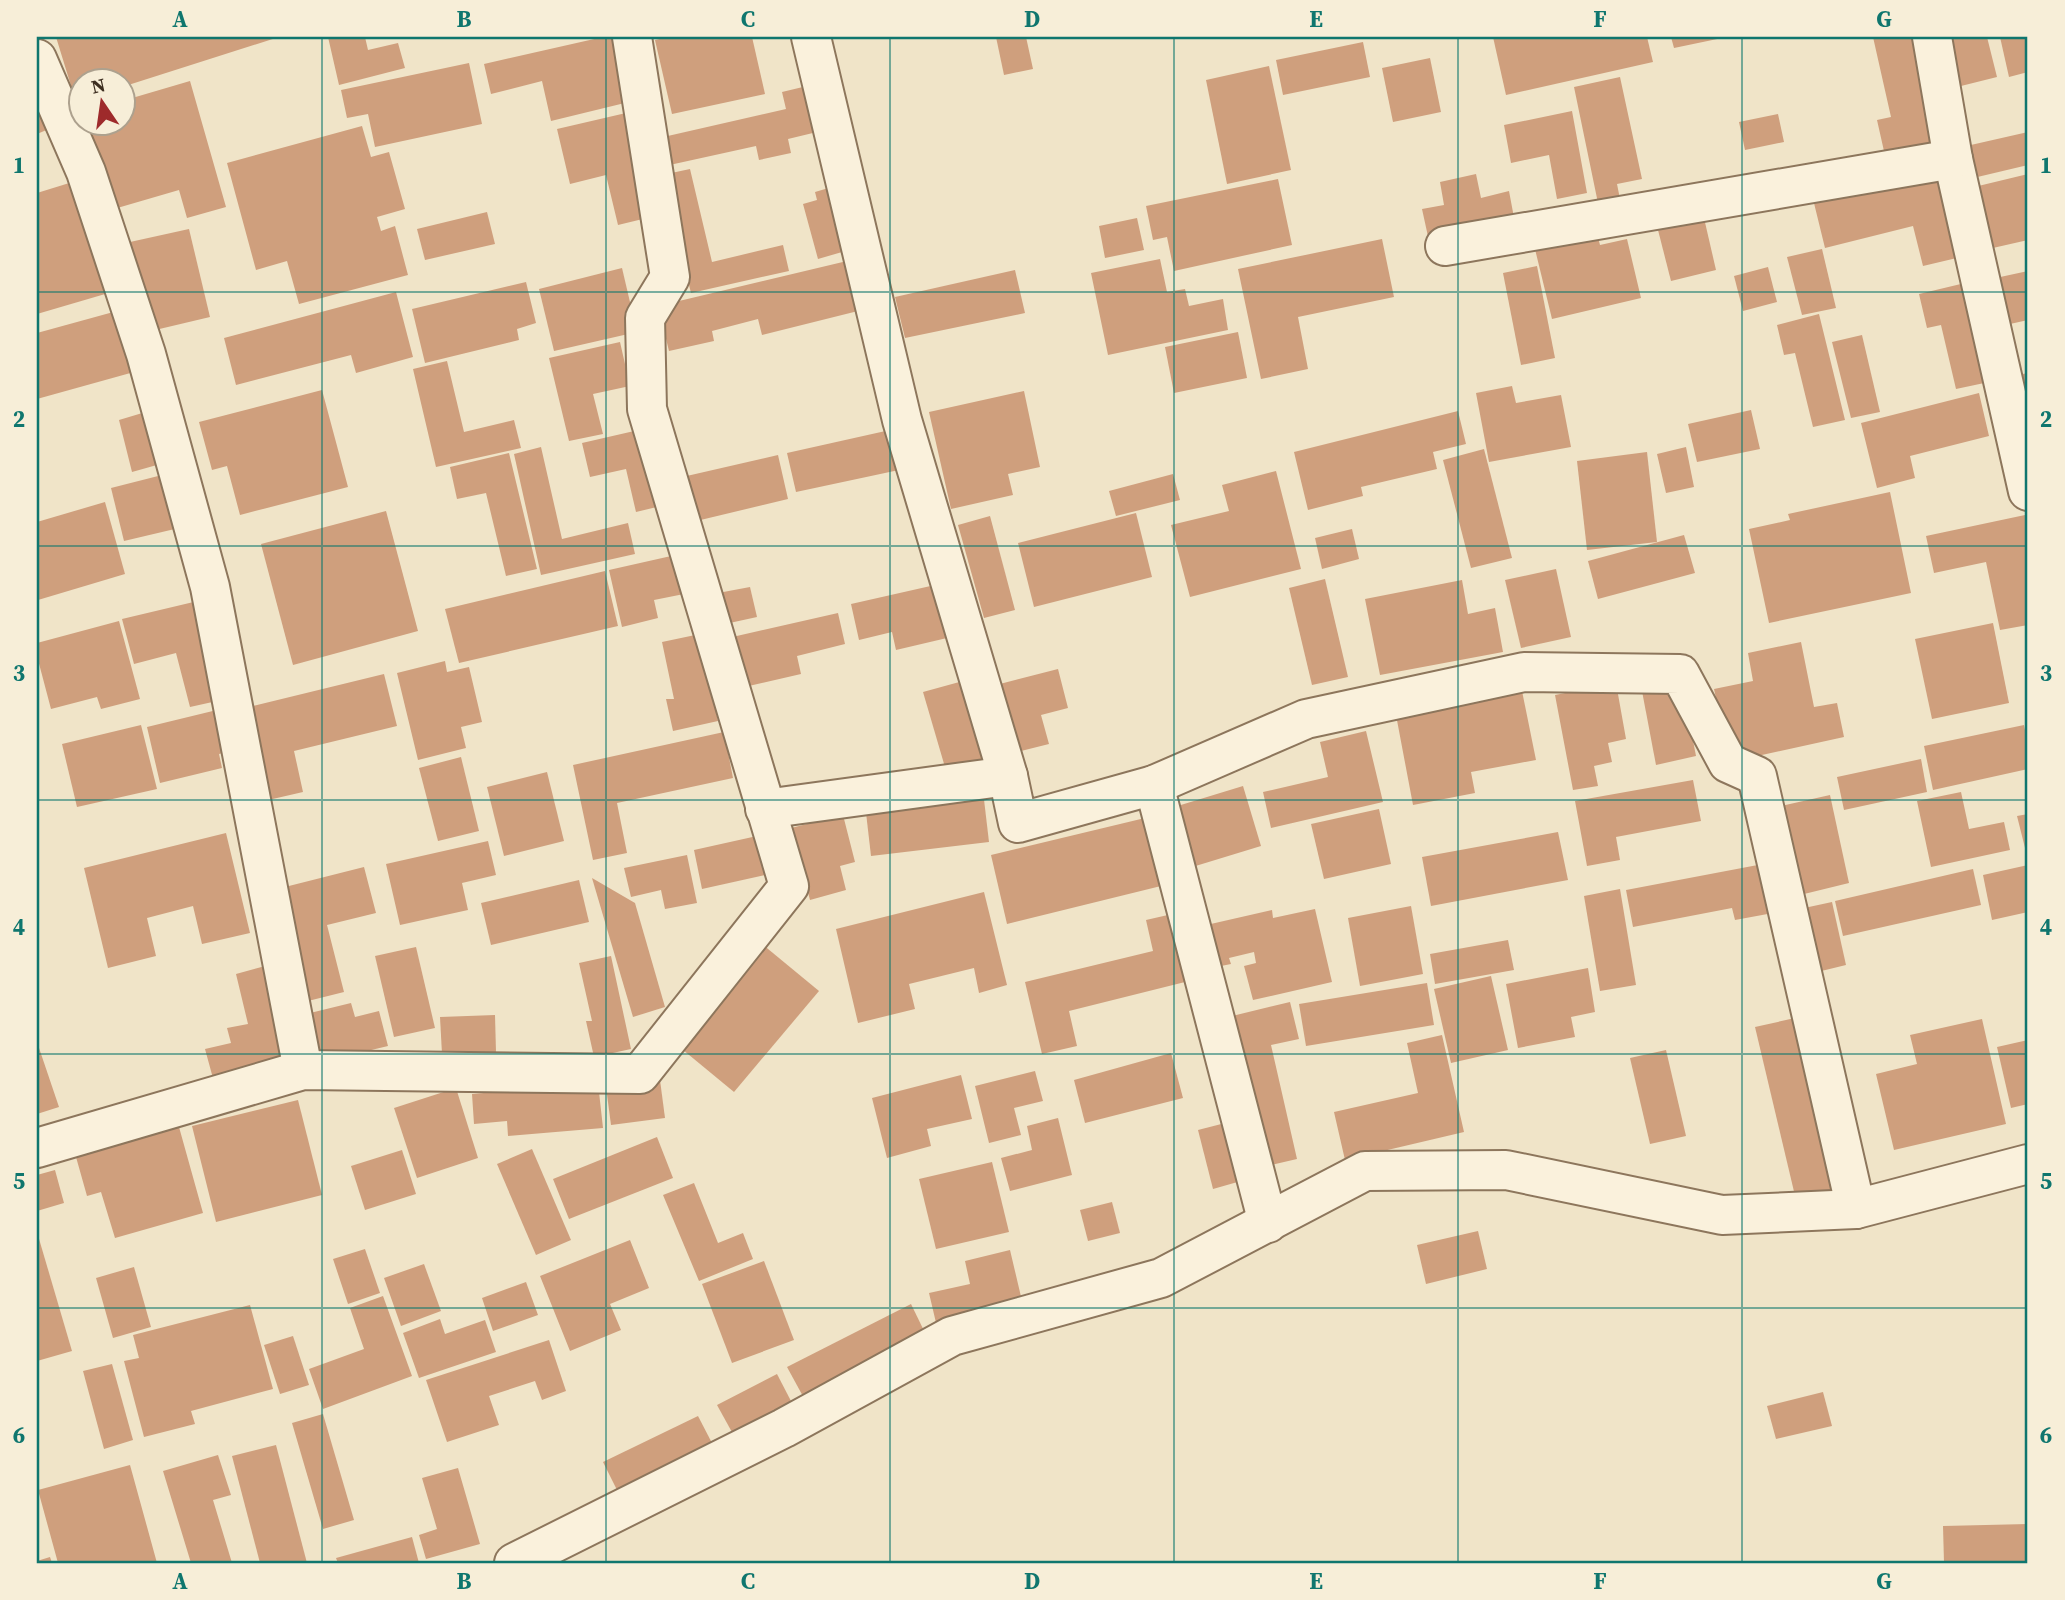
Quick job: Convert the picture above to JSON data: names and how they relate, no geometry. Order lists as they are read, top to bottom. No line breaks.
{"north":"top","grid":{"columns":["A","B","C","D","E","F","G"],"rows":["1","2","3","4","5","6"]}}
